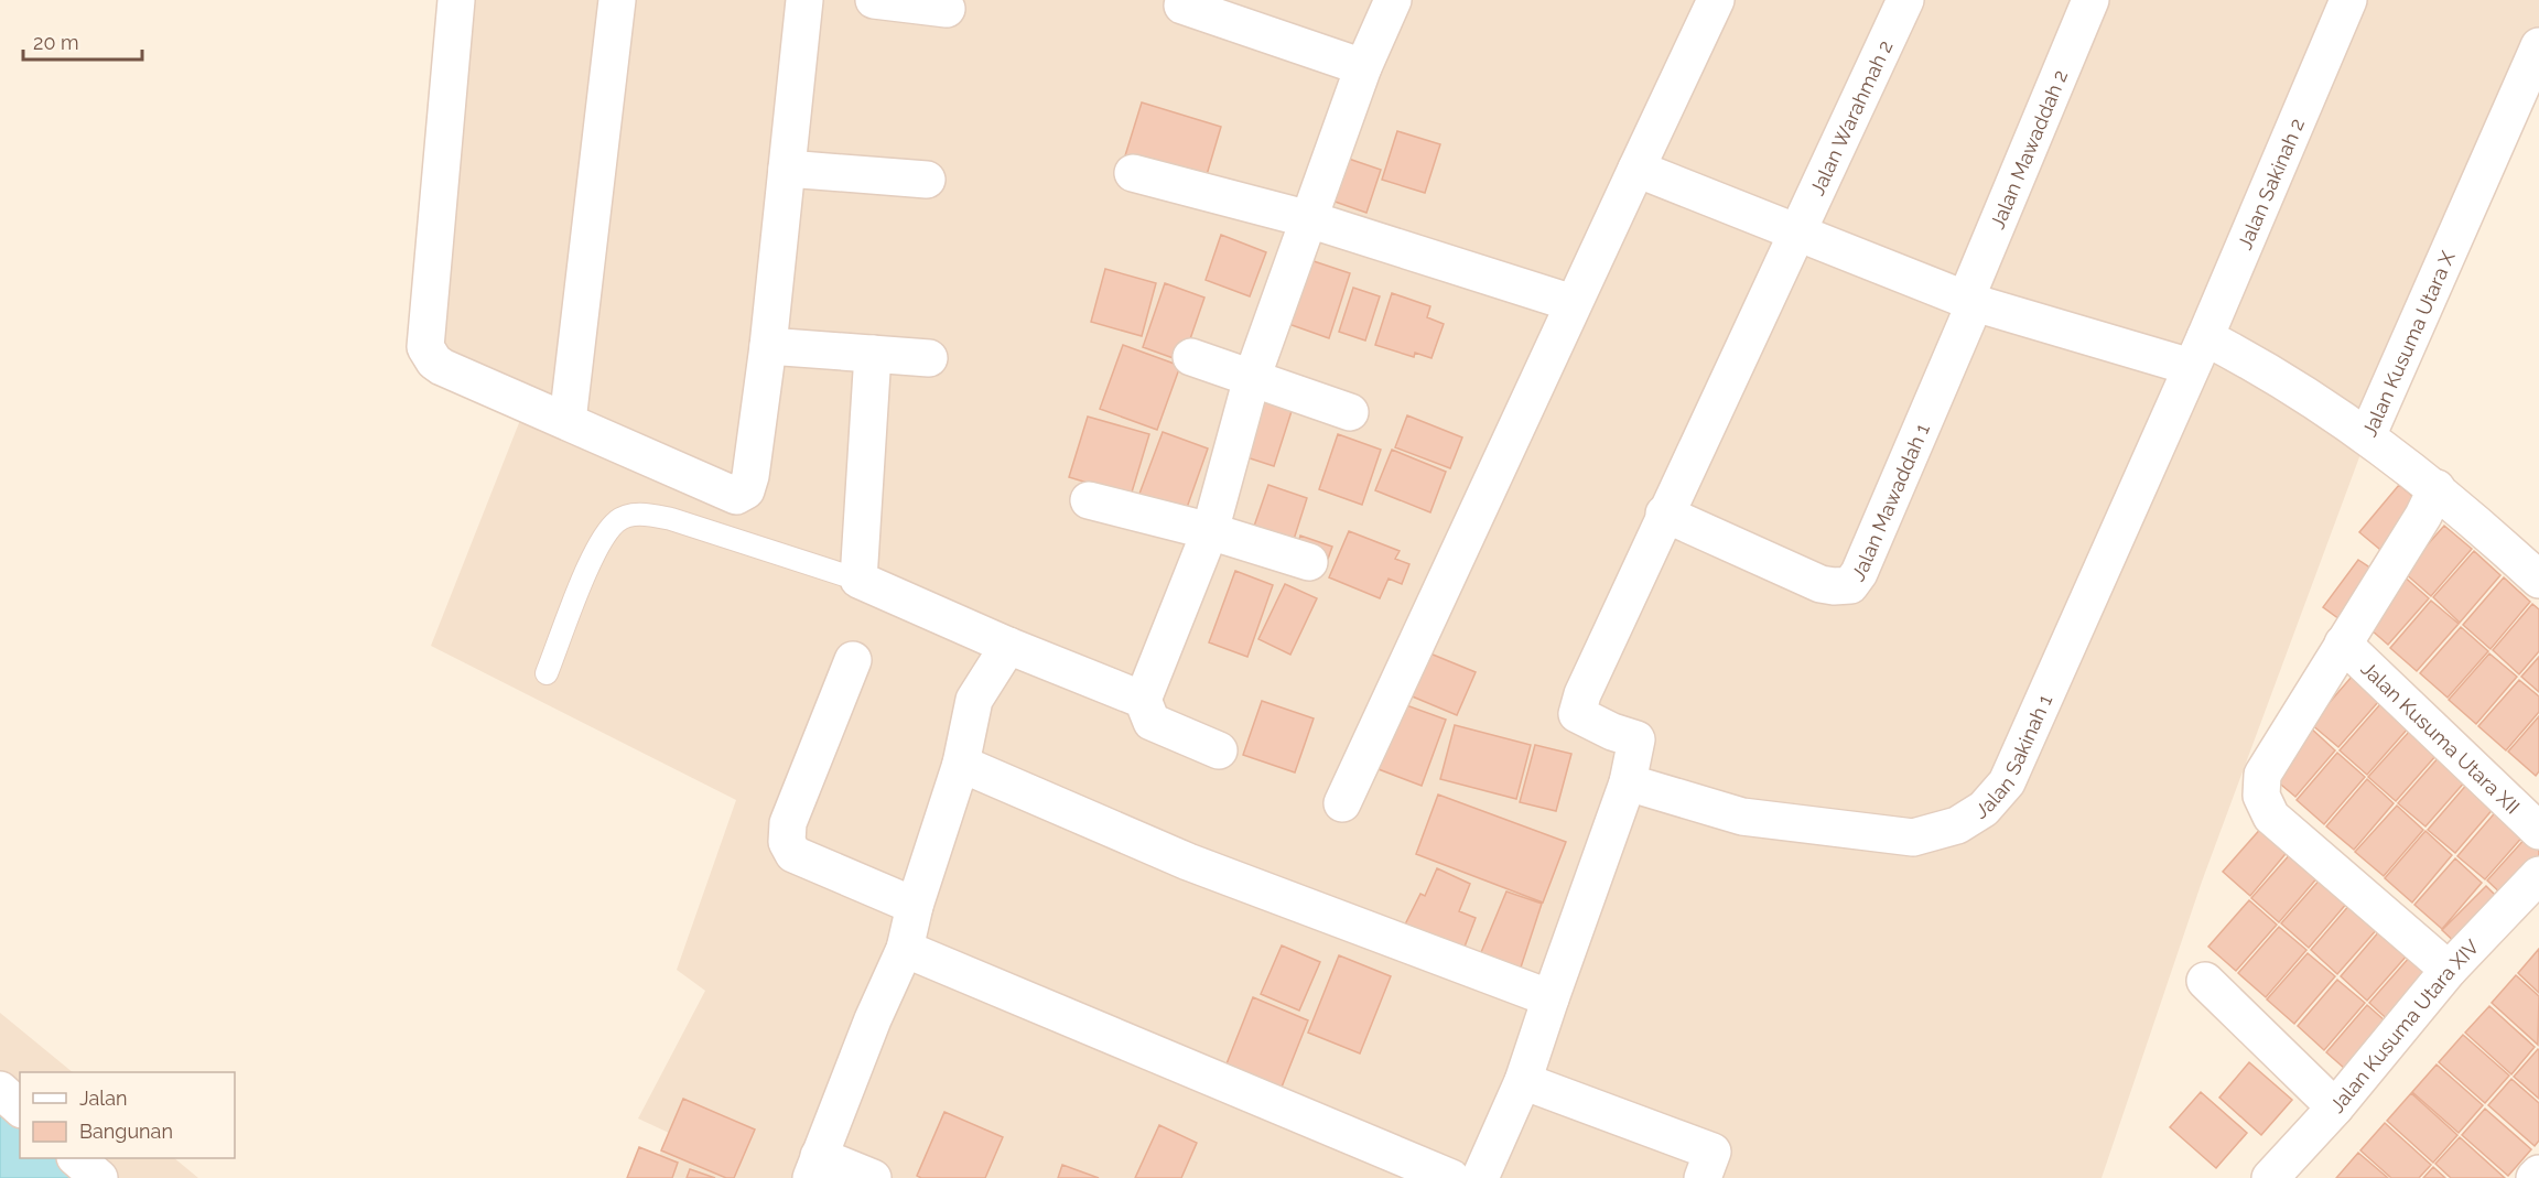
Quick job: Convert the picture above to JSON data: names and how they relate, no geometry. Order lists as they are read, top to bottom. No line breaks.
{"streets":{"street":["Jalan Warahmah 2","Jalan Mawaddah 2","Jalan Sakinah 2","Jalan Kusuma Utara X","Jalan Mawaddah 1","Jalan Kusuma Utara XII","Jalan Sakinah 1","Jalan Kusuma Utara XIV"]},"crossings":[["Jalan Warahmah 2","Jalan Mawaddah 1"],["Jalan Warahmah 2","Jalan Sakinah 1"],["Jalan Mawaddah 2","Jalan Mawaddah 1"],["Jalan Sakinah 2","Jalan Sakinah 1"]],"legend":["Jalan","Bangunan"],"scale_bar":"20 m"}
